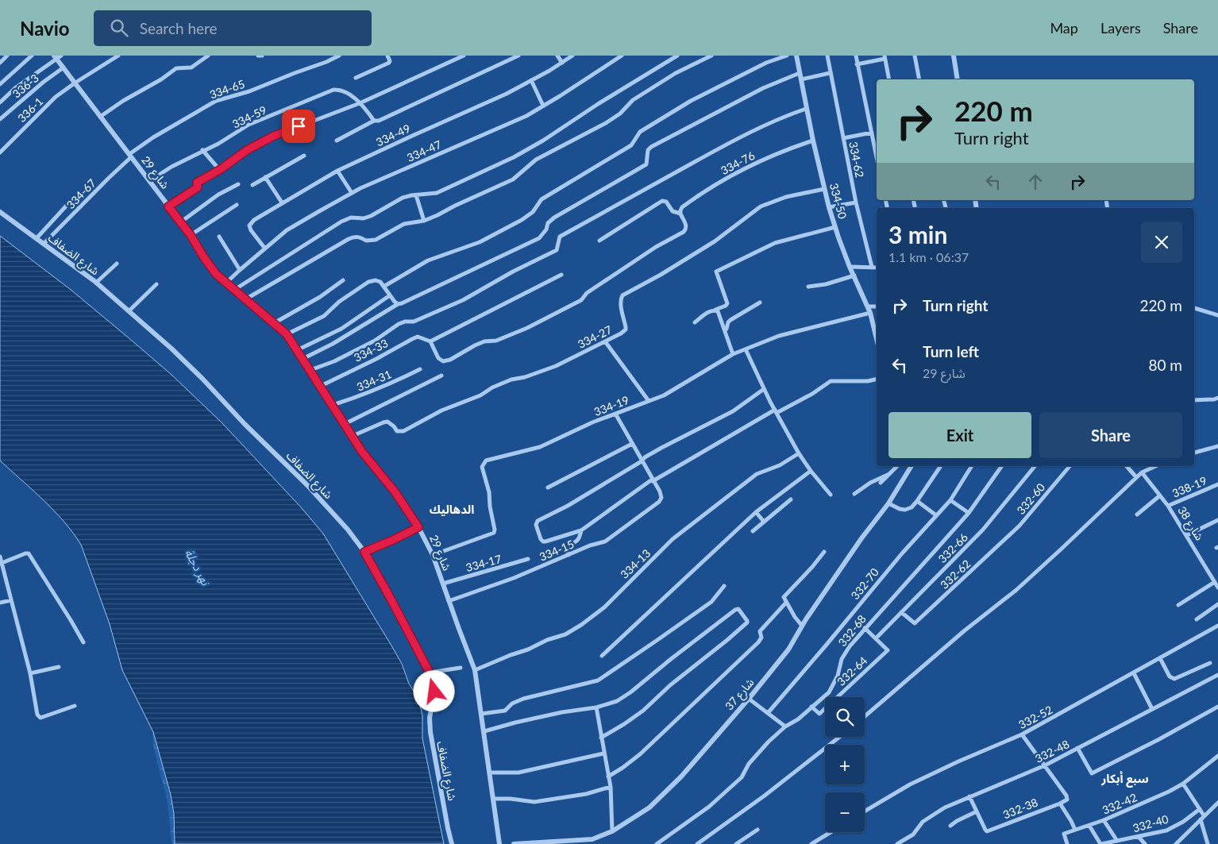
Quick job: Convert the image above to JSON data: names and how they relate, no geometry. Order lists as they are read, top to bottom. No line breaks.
{"streets":{"street":["336-3","334-65","336-1","334-59","334-49","334-47","334-62","334-76","شارع 29","334-67","334-50","شارع الضفاف","334-27","334-33","334-31","334-19","338-19","332-60","شارع 38","332-66","334-15","334-17","334-13","332-62","332-70","332-68","332-64","شارع 37","332-52","332-48","332-42","332-38","332-40"]},"crossings":[["336-3","شارع 29"],["334-65","شارع 29"],["334-65","334-67"],["336-1","شارع 29"],["334-59","شارع 29"],["334-49","334-47"],["334-47","شارع 29"],["334-76","334-50"],["شارع 29","334-67"],["شارع 29","334-27"],["شارع 29","334-33"],["شارع 29","334-31"],["شارع 29","334-19"],["شارع 29","334-15"],["شارع 29","334-17"],["شارع 29","334-13"],["334-67","شارع الضفاف"],["334-50","334-27"],["334-50","334-19"],["338-19","شارع 38"],["332-60","332-62"],["332-66","332-62"],["332-66","332-64"],["332-68","332-64"]],"districts":["الدهاليك","سبع أبكار"],"water":["نهر دجلة"],"page":{"header":"Navio","search":"Search here","nav":["Map","Layers","Share"],"turn":["220 m","Turn right"],"heading":["3 min","1.1 km · 06:37"],"list":[{"name":"Turn right","value":"220 m"},{"name":"Turn left","note":"شارع 29","value":"80 m"}],"buttons":["Exit","Share"],"map_buttons":["+","−"]}}
